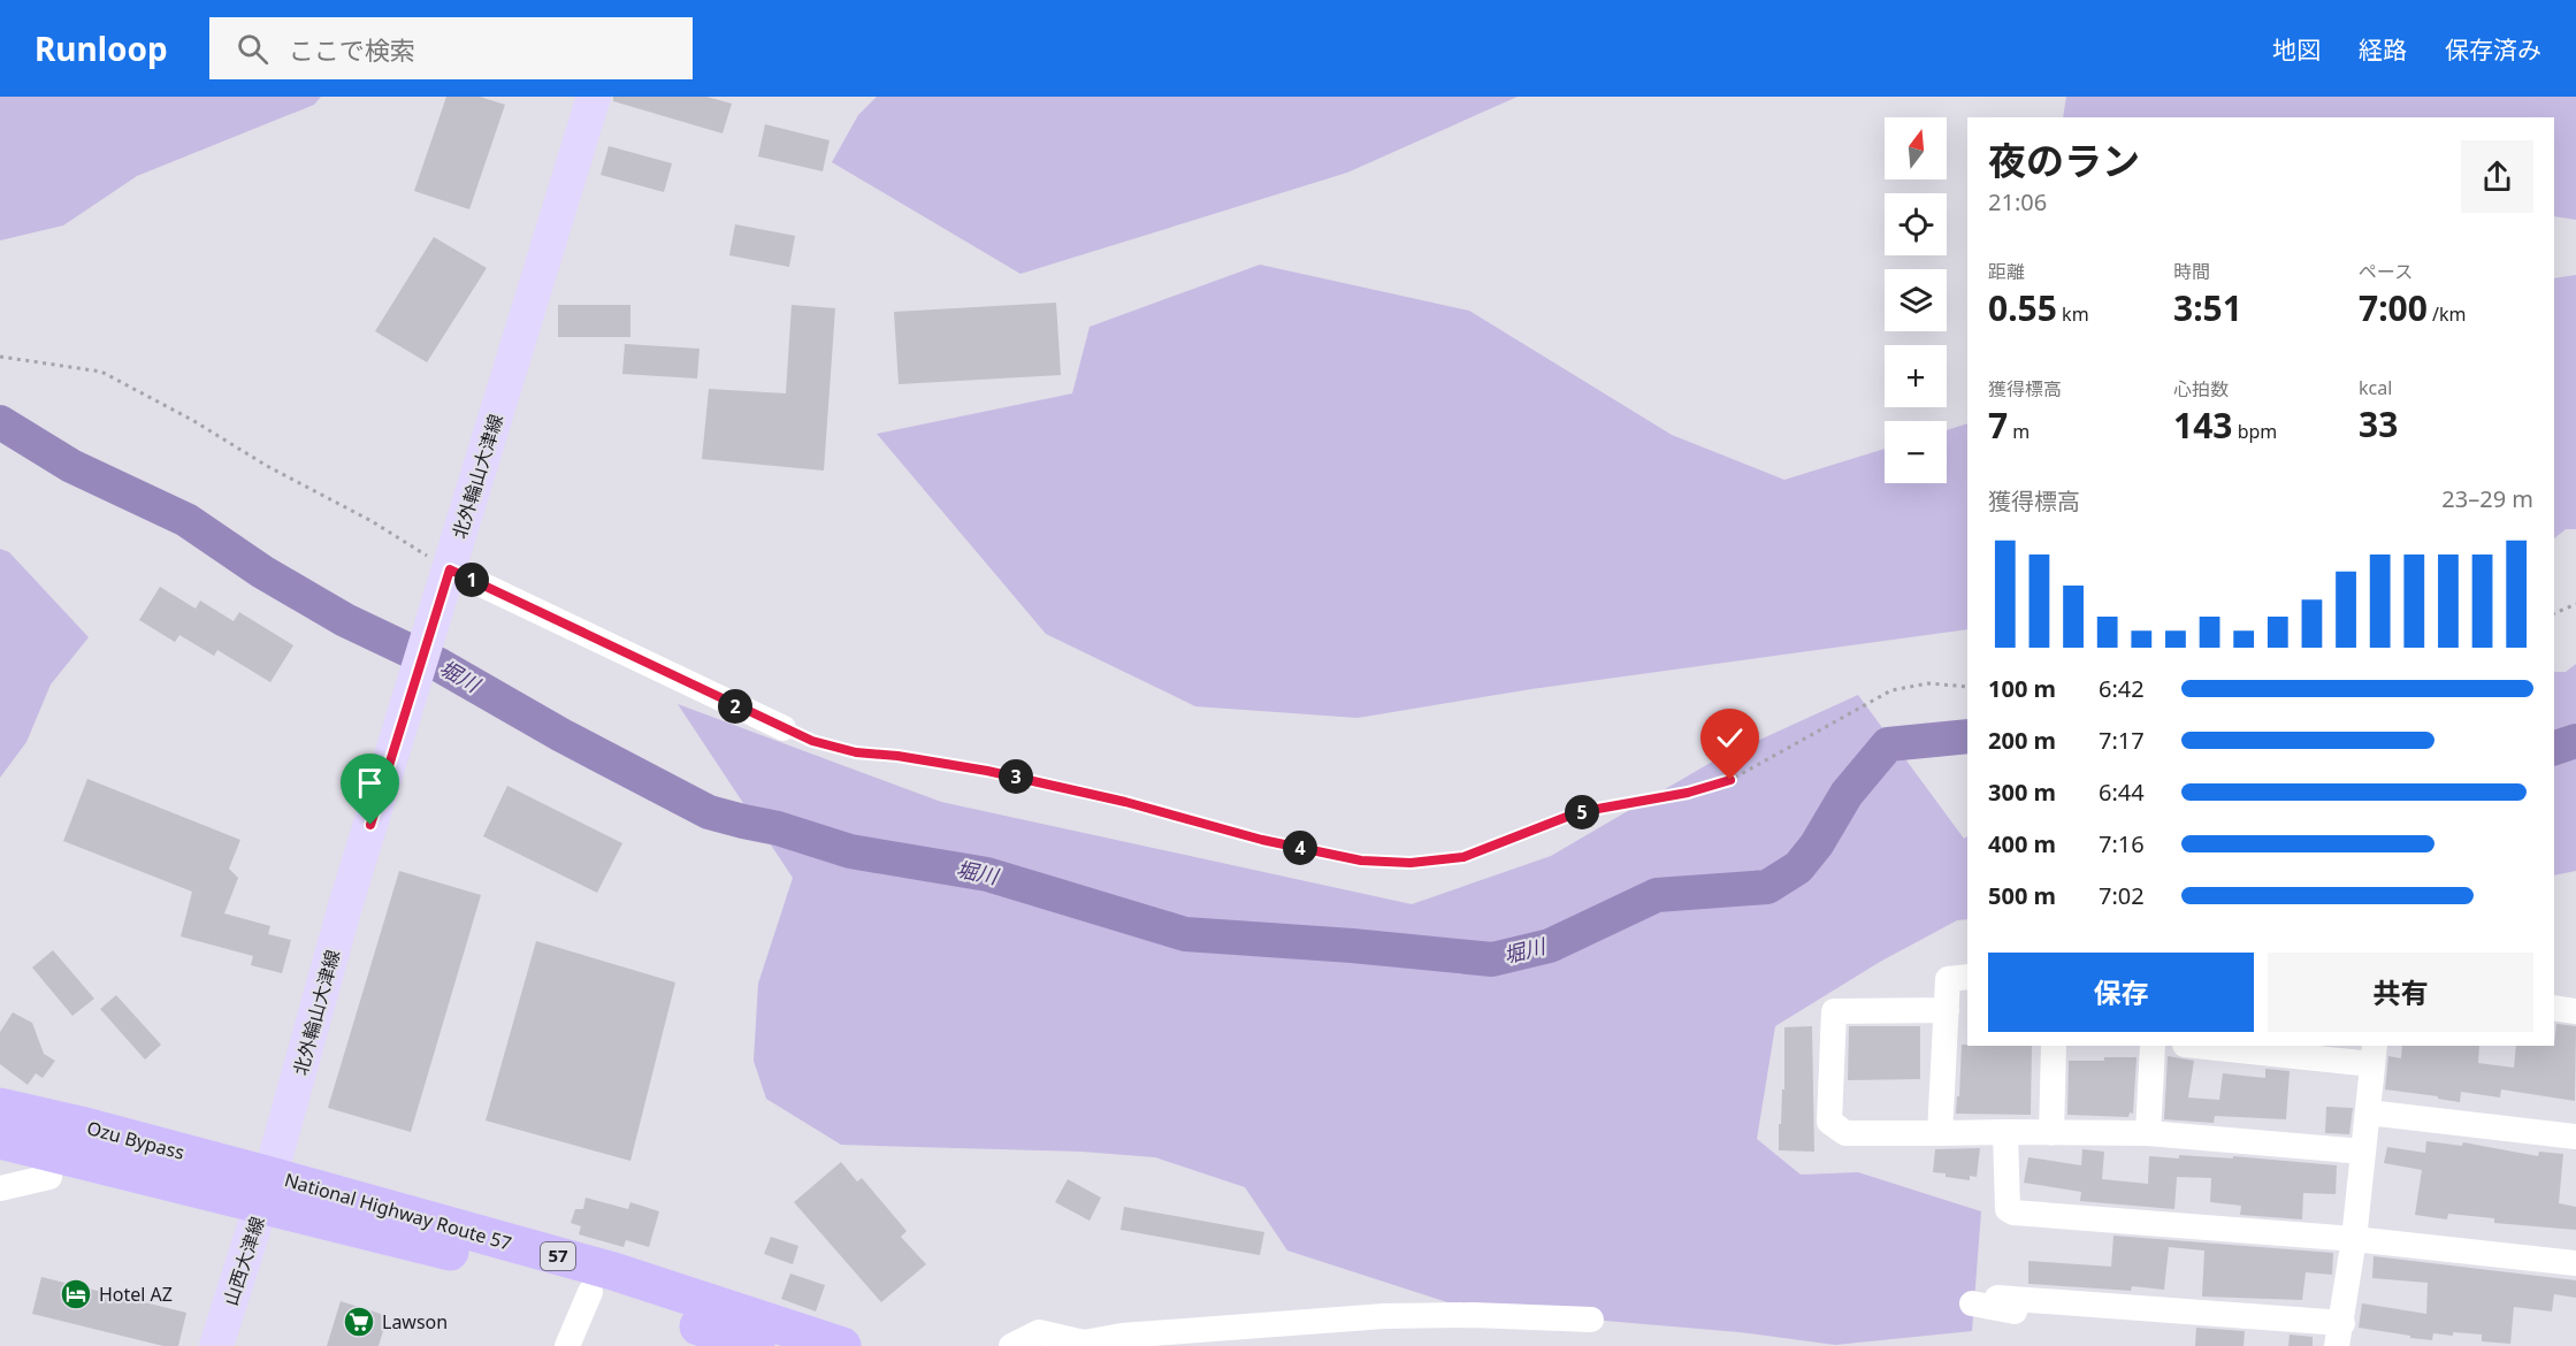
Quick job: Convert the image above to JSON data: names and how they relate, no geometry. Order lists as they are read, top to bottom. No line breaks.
{"streets":{"highway":["Ozu Bypass","National Highway Route 57","57"],"main road":["北外輪山大津線","山西大津線"]},"crossings":[["北外輪山大津線","Ozu Bypass"],["北外輪山大津線","National Highway Route 57"],["北外輪山大津線","山西大津線"],["Ozu Bypass","National Highway Route 57"],["Ozu Bypass","山西大津線"],["National Highway Route 57","山西大津線"]],"water":["堀川"],"places":{"hotel":["Hotel AZ"],"supermarket":["Lawson"]},"north":"top","page":{"header":"Runloop","search":"ここで検索","nav":["地図","経路","保存済み"],"map_buttons":["+","−"],"heading":["夜のラン","21:06"],"stats":[["距離","0.55 km"],["時間","3:51"],["ペース","7:00 /km"],["獲得標高","7 m"],["心拍数","143 bpm"],["kcal","33"]],"chart":["獲得標高","23–29 m"],"pins":["1","2","3","5","4"],"list":[{"name":"100 m","note":"6:42"},{"name":"200 m","note":"7:17"},{"name":"300 m","note":"6:44"},{"name":"400 m","note":"7:16"},{"name":"500 m","note":"7:02"}],"buttons":["保存","共有"]}}
